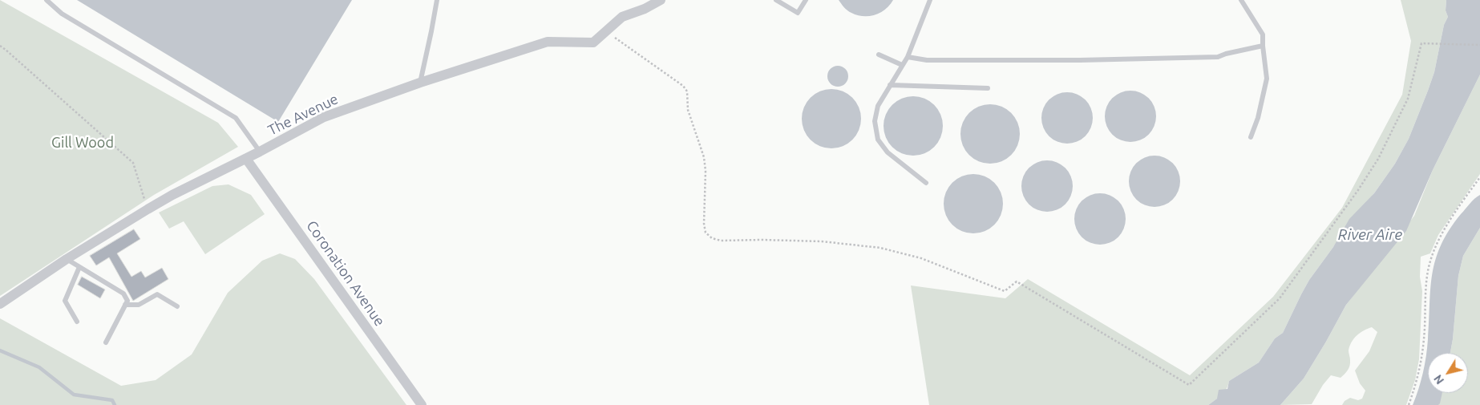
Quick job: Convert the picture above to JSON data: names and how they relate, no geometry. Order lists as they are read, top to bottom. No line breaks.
{"streets":{"street":["The Avenue","Coronation Avenue"]},"crossings":[["The Avenue","Coronation Avenue"]],"water":["River Aire"],"parks":["Gill Wood"],"north":"bottom left"}
